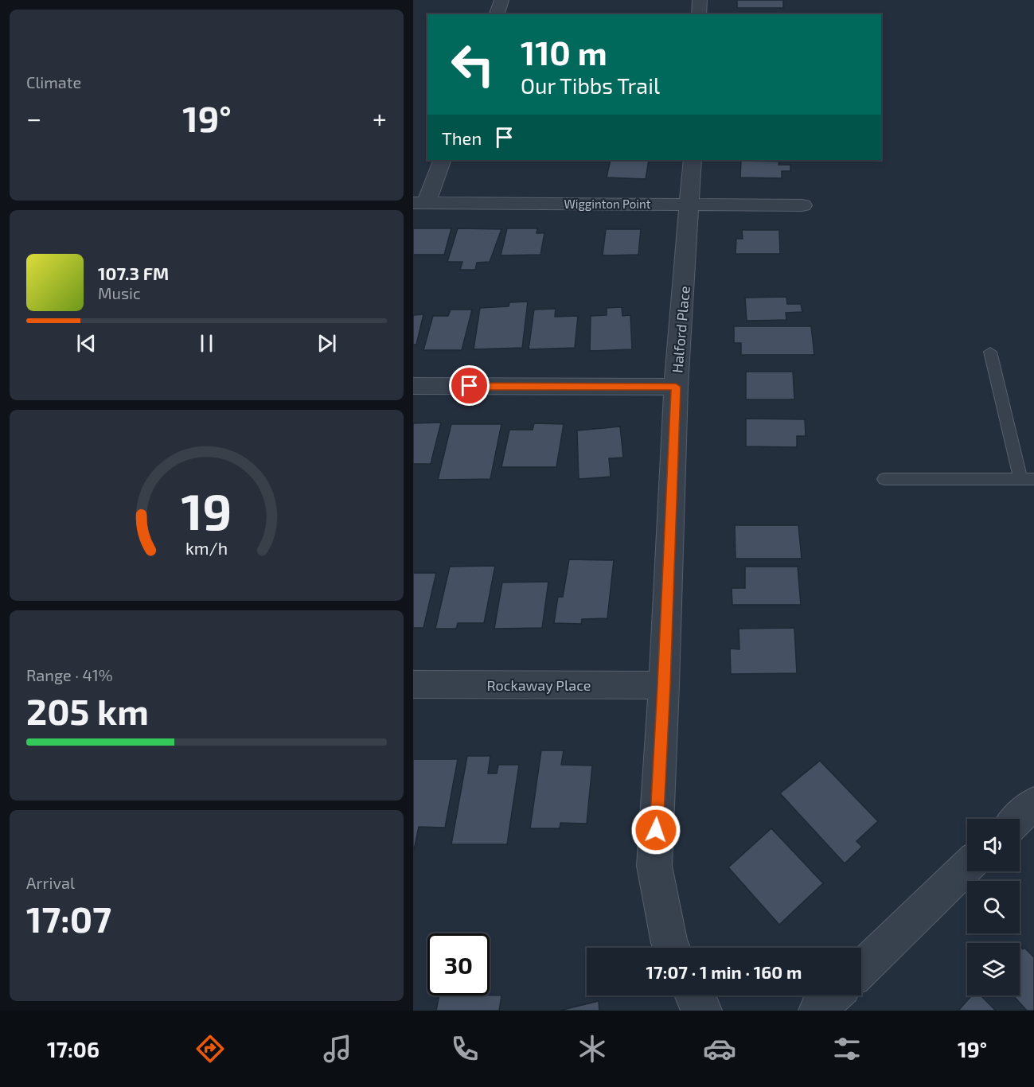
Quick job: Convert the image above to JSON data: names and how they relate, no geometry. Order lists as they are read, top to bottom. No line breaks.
{"streets":{"street":["Wigginton Point","Halford Place","Rockaway Place"]},"crossings":[["Wigginton Point","Halford Place"],["Halford Place","Rockaway Place"]],"page":{"tile":["Climate",["Range · 41%","205 km"],["Arrival","17:07"]],"turn":["110 m","Our Tibbs Trail"],"heat":["−","19°","+"],"then":"Then","song":["107.3 FM","Music"],"limit":"30","trip":"17:07 · 1 min · 160 m","tabs":["17:06","19°"],"gauge":["19","km/h"]}}
